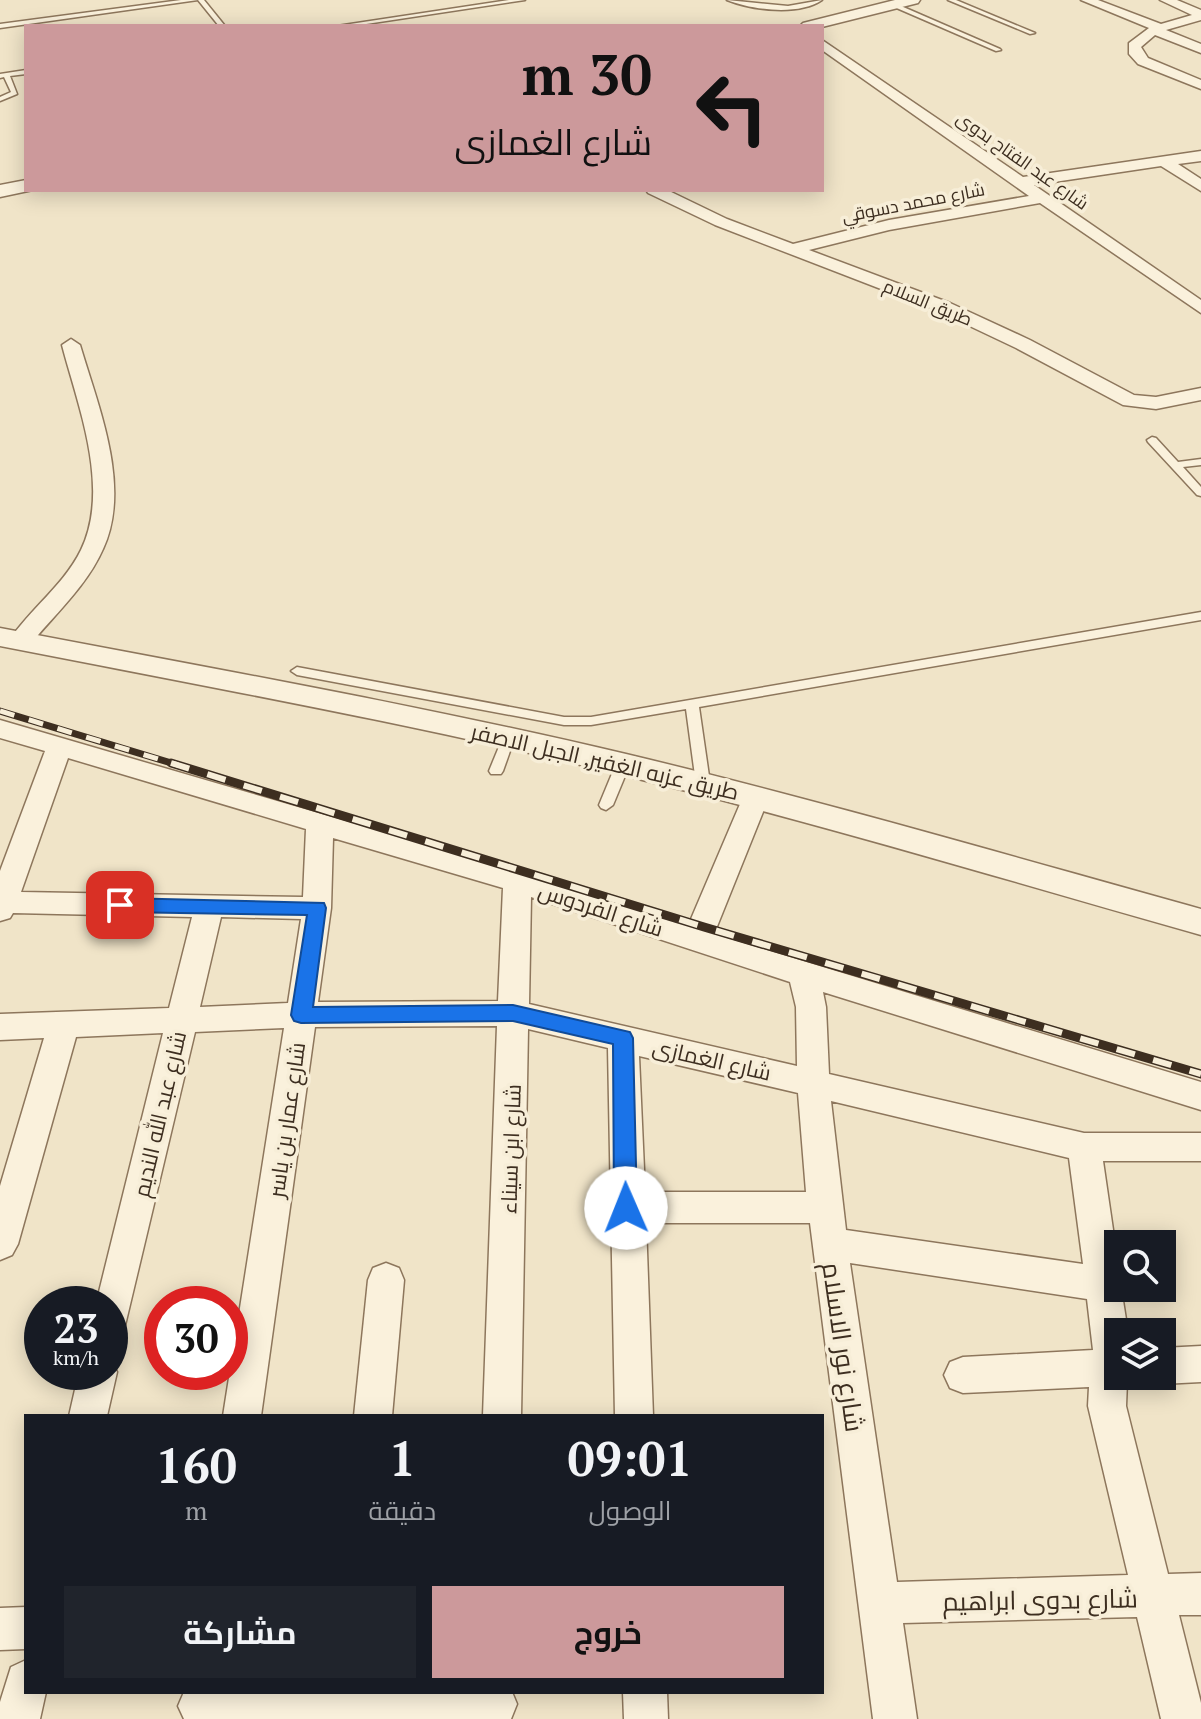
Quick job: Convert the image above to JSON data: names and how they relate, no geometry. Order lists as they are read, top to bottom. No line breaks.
{"streets":{"street":["شارع عبد الفتاح بدوى","شارع محمد دسوقي","طريق السلام","طريق عزبه الغفير, الجبل الاصفر","شارع الفردوس","شارع الغمازى","شارع عبد الله النديم","شارع عمار بن ياسر","شارع ابن سيناء","شارع نور الاسلام","شارع بدوى ابراهيم"]},"crossings":[["شارع عبد الفتاح بدوى","شارع محمد دسوقي"],["شارع محمد دسوقي","طريق السلام"],["شارع الفردوس","شارع عمار بن ياسر"],["شارع الفردوس","شارع ابن سيناء"],["شارع الفردوس","شارع نور الاسلام"],["شارع الغمازى","شارع عبد الله النديم"],["شارع الغمازى","شارع عمار بن ياسر"],["شارع الغمازى","شارع ابن سيناء"],["شارع الغمازى","شارع نور الاسلام"],["شارع نور الاسلام","شارع بدوى ابراهيم"]],"page":{"turn":["30 m","شارع الغمازى"],"speed":"23 km/h","limit":"30","eta":["09:01","الوصول","1","دقيقة","160","m"],"buttons":["خروج","مشاركة"]}}
